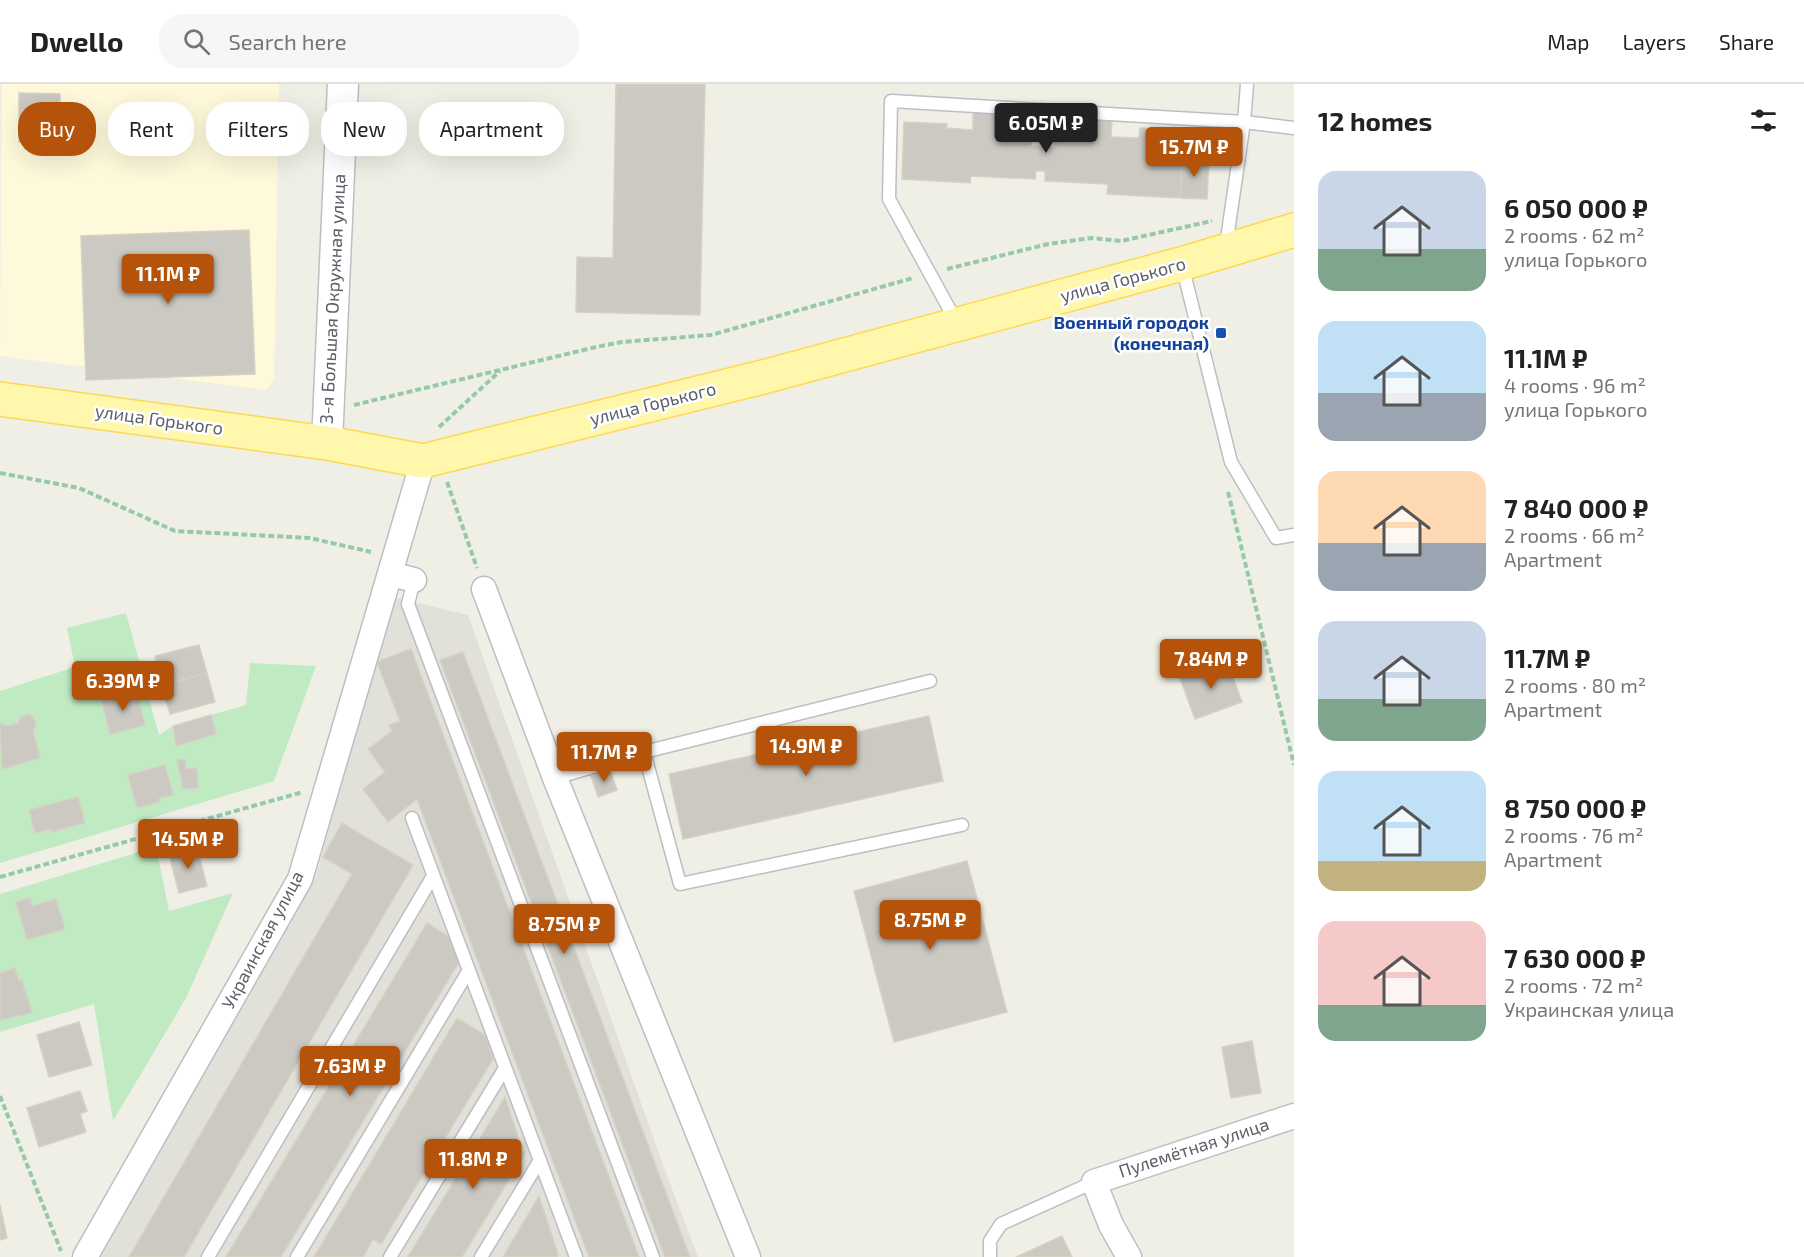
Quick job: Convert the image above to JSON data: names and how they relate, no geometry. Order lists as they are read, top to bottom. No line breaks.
{"streets":{"main road":["улица Горького"],"street":["3-я Большая Окружная улица","Украинская улица","Пулемётная улица"]},"crossings":[["улица Горького","3-я Большая Окружная улица"],["улица Горького","Украинская улица"]],"places":{"transit":["Военный городок (конечная)"]},"page":{"header":"Dwello","search":"Search here","nav":["Map","Layers","Share"],"heading":"12 homes","chip":["Buy","Rent","Filters","New","Apartment"],"price":["6.05M ₽","15.7M ₽","11.1M ₽","7.84M ₽","6.39M ₽","14.9M ₽","11.7M ₽","14.5M ₽","8.75M ₽","8.75M ₽","7.63M ₽","11.8M ₽"],"list":[{"name":"6 050 000 ₽","note":"2 rooms · 62 m² · улица Горького"},{"name":"11.1M ₽","note":"4 rooms · 96 m² · улица Горького"},{"name":"7 840 000 ₽","note":"2 rooms · 66 m² · Apartment"},{"name":"11.7M ₽","note":"2 rooms · 80 m² · Apartment"},{"name":"8 750 000 ₽","note":"2 rooms · 76 m² · Apartment"},{"name":"7 630 000 ₽","note":"2 rooms · 72 m² · Украинская улица"}]}}
